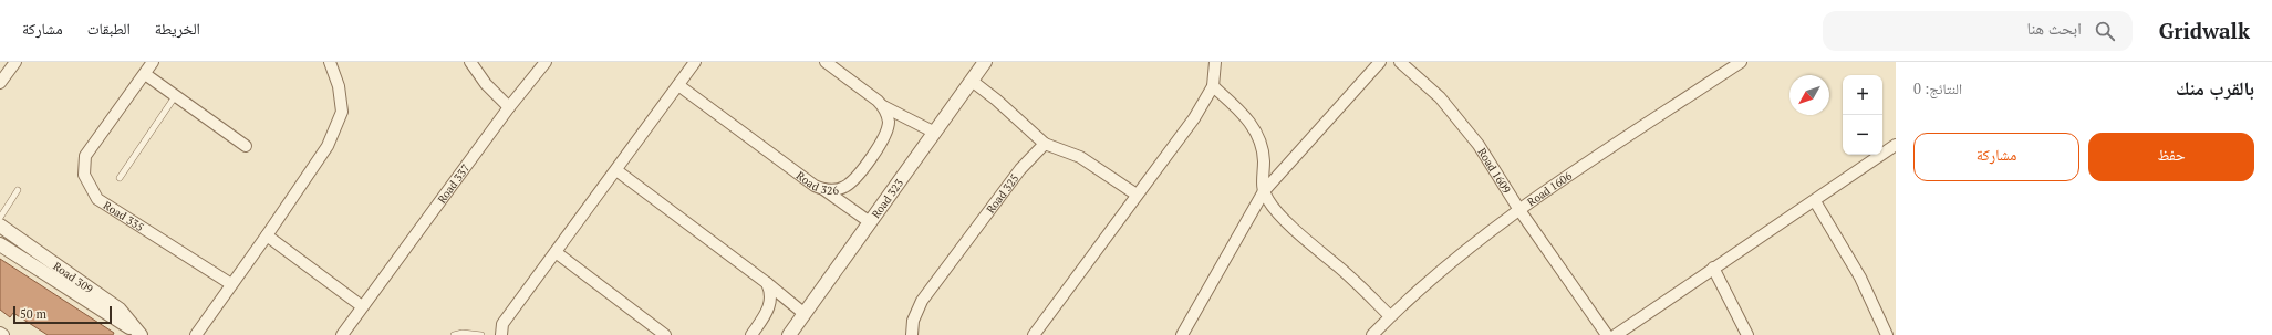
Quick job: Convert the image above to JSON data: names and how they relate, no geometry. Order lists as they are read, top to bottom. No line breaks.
{"streets":{"street":["Road 1609","Road 326","Road 337","Road 1606","Road 325","Road 323","Road 335","Road 309"]},"crossings":[["Road 1609","Road 1606"]],"scale_bar":"50 m","north":"bottom left","page":{"header":"Gridwalk","search":"ابحث هنا","nav":["الخريطة","الطبقات","مشاركة"],"heading":["بالقرب منك","النتائج: 0"],"map_buttons":["+","−"],"buttons":["حفظ","مشاركة"],"scale":"50 m"}}
